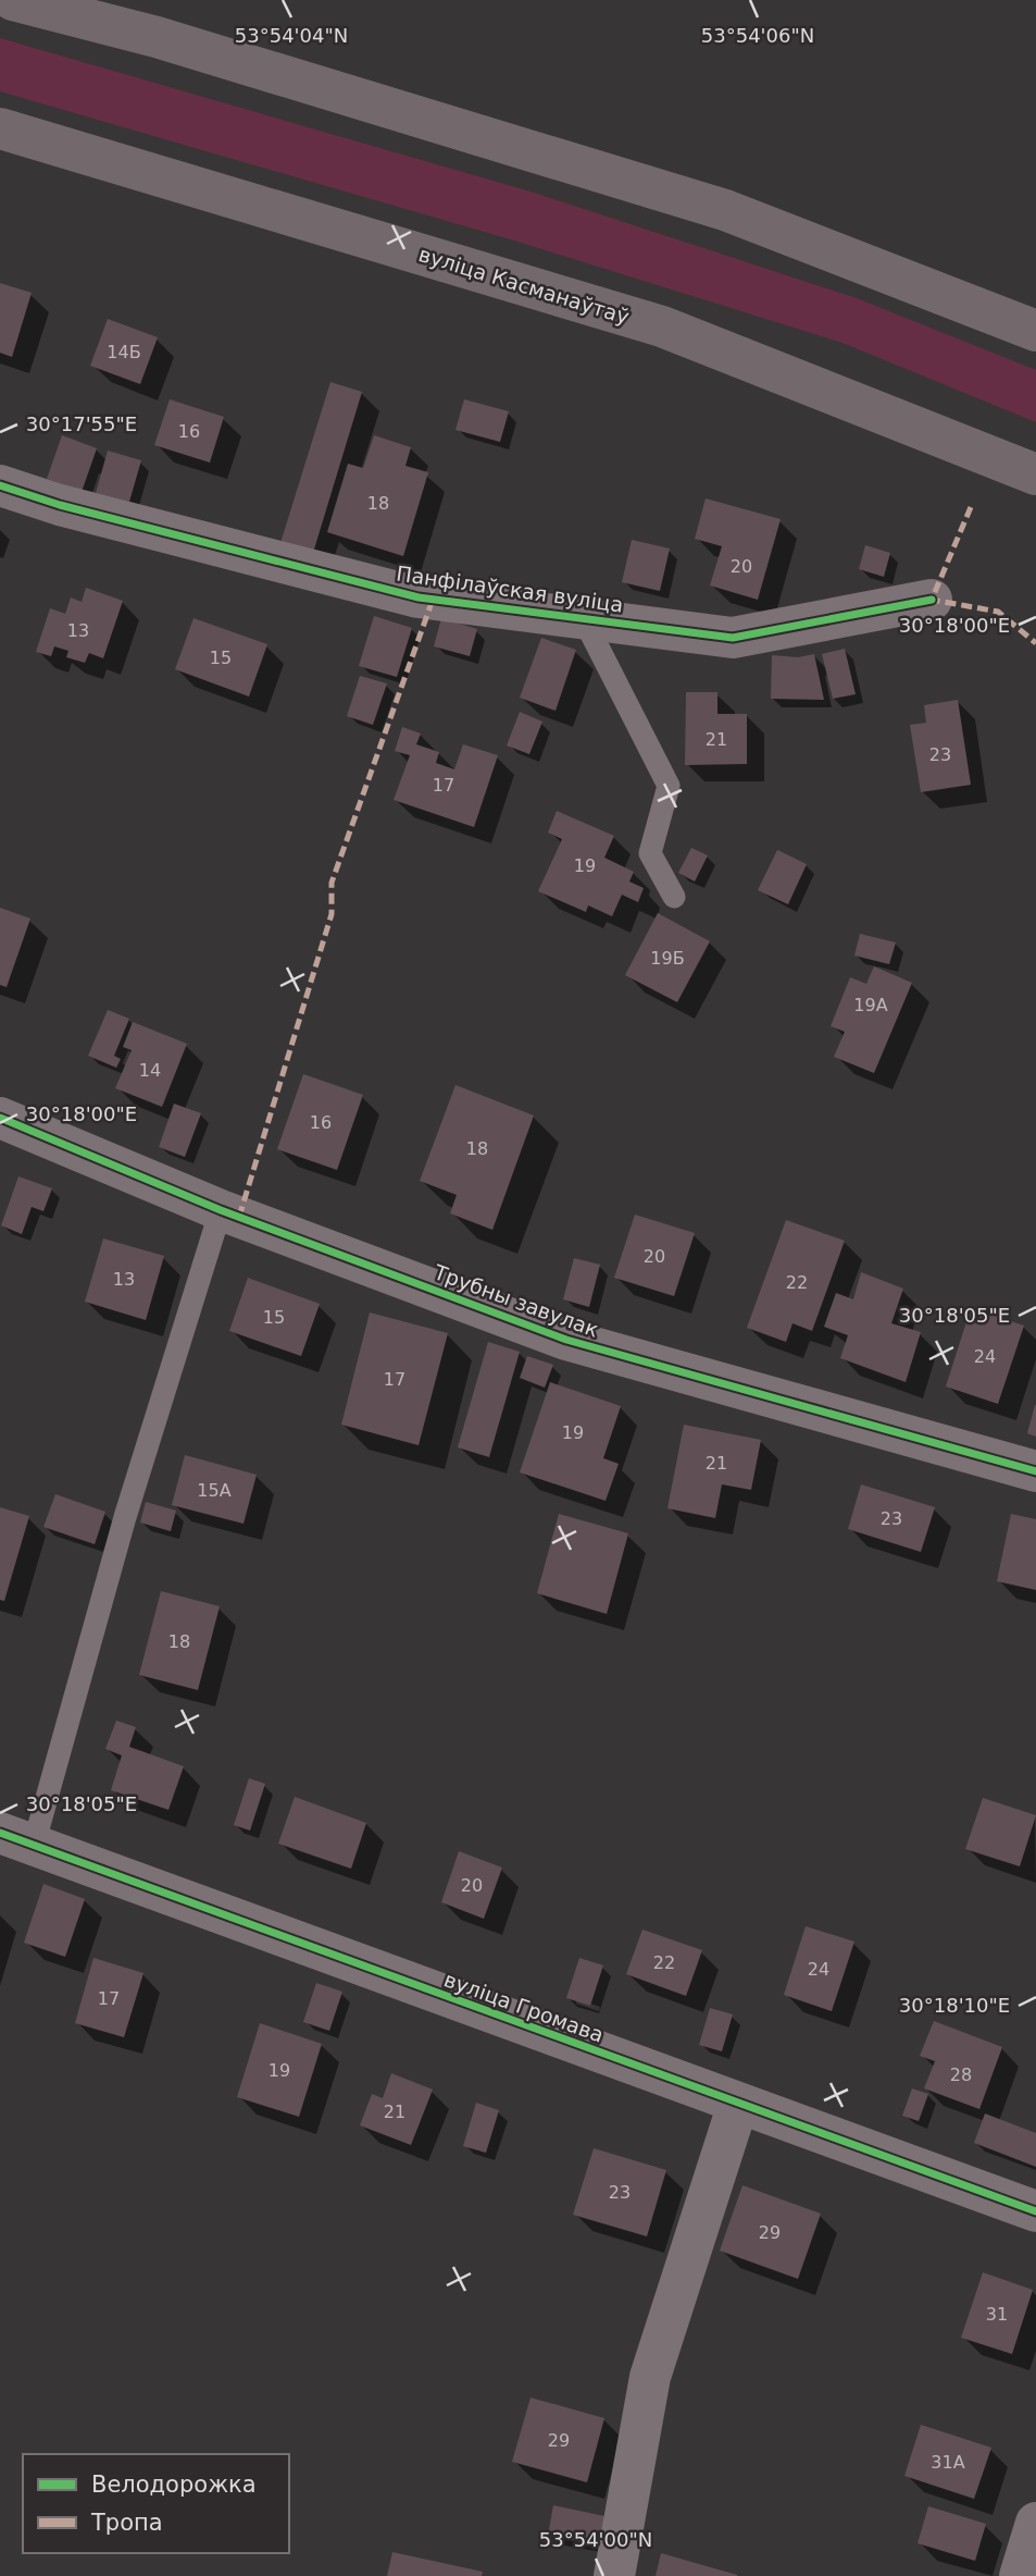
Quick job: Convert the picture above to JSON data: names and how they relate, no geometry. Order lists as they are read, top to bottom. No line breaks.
{"streets":{"main road":["вуліца Касманаўтаў"],"street":["Панфілаўская вуліца","Трубны завулак","вуліца Громава"]},"house_numbers":["14Б","16","18","20","13","15","21","23","17","19","19Б","19А","14","16","18","20","13","22","15","24","17","19","21","15А","23","18","20","22","24","17","19","28","21","23","29","31","29","31А"],"legend":["Велодорожка","Тропа"],"coordinates":["53°54'04\"N","53°54'06\"N","30°17'55\"E","30°18'00\"E","30°18'05\"E","30°18'10\"E","53°54'00\"N"]}
